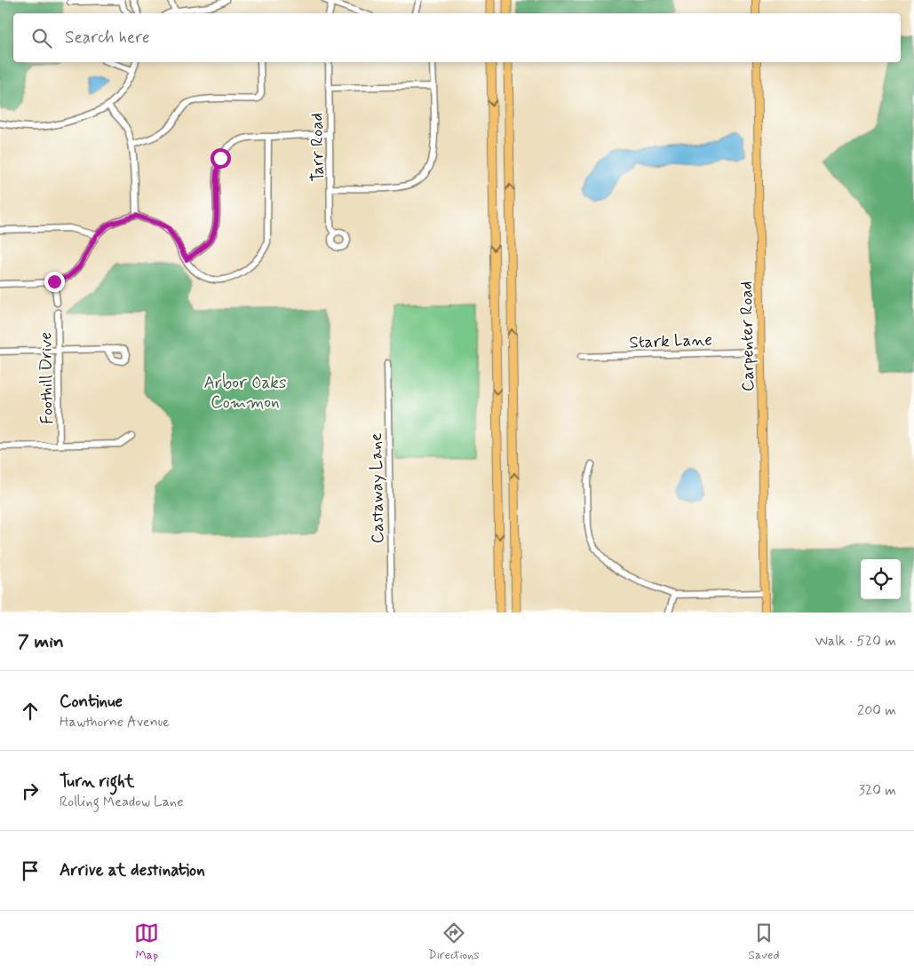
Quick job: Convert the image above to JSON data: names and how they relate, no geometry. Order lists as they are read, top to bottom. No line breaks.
{"streets":{"main road":["Carpenter Road"],"street":["Tarr Road","Stark Lane","Foothill Drive","Castaway Lane"]},"crossings":[["Carpenter Road","Stark Lane"]],"parks":["Arbor Oaks Common"],"page":{"search":"Search here","heading":["7 min","Walk · 520 m"],"list":[["Continue","Hawthorne Avenue","200 m"],["Turn right","Rolling Meadow Lane","320 m"],"Arrive at destination"],"nav":["Map","Directions","Saved"]}}
